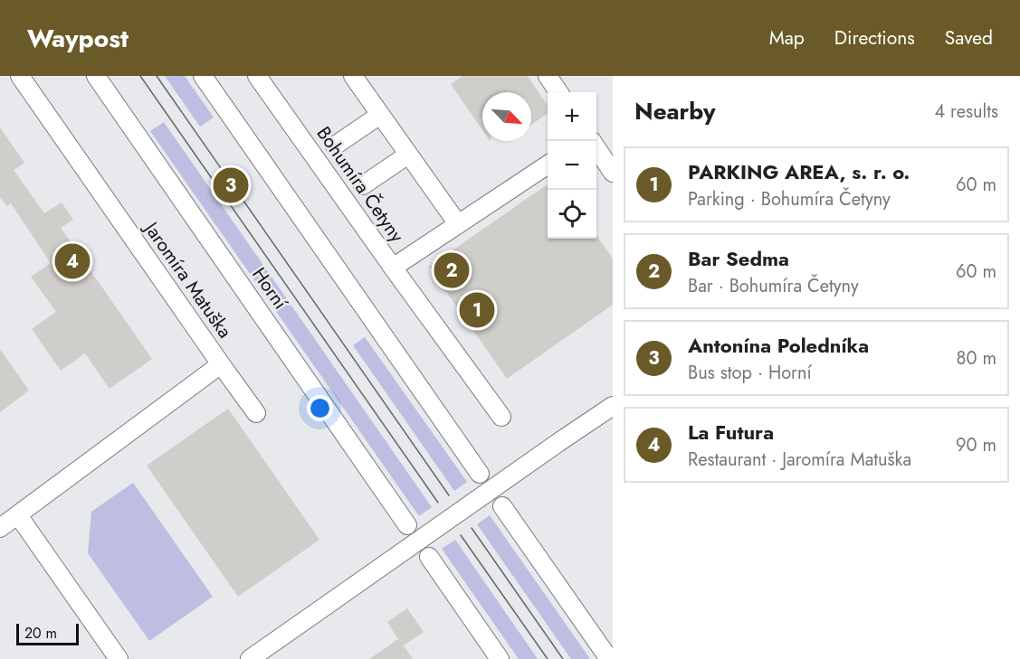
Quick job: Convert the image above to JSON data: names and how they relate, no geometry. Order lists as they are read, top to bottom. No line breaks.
{"streets":{"street":["Bohumíra Četyny","Jaromíra Matuška","Horní"]},"scale_bar":"20 m","north":"bottom right","page":{"header":"Waypost","nav":["Map","Directions","Saved"],"heading":["Nearby","4 results"],"map_buttons":["+","−"],"list":[{"mark":"1","name":"PARKING AREA, s. r. o.","note":"Parking · Bohumíra Četyny","value":"60 m"},{"mark":"2","name":"Bar Sedma","note":"Bar · Bohumíra Četyny","value":"60 m"},{"mark":"3","name":"Antonína Poledníka","note":"Bus stop · Horní","value":"80 m"},{"mark":"4","name":"La Futura","note":"Restaurant · Jaromíra Matuška","value":"90 m"}],"pins":["3","4","2","1"],"scale":"20 m"}}
